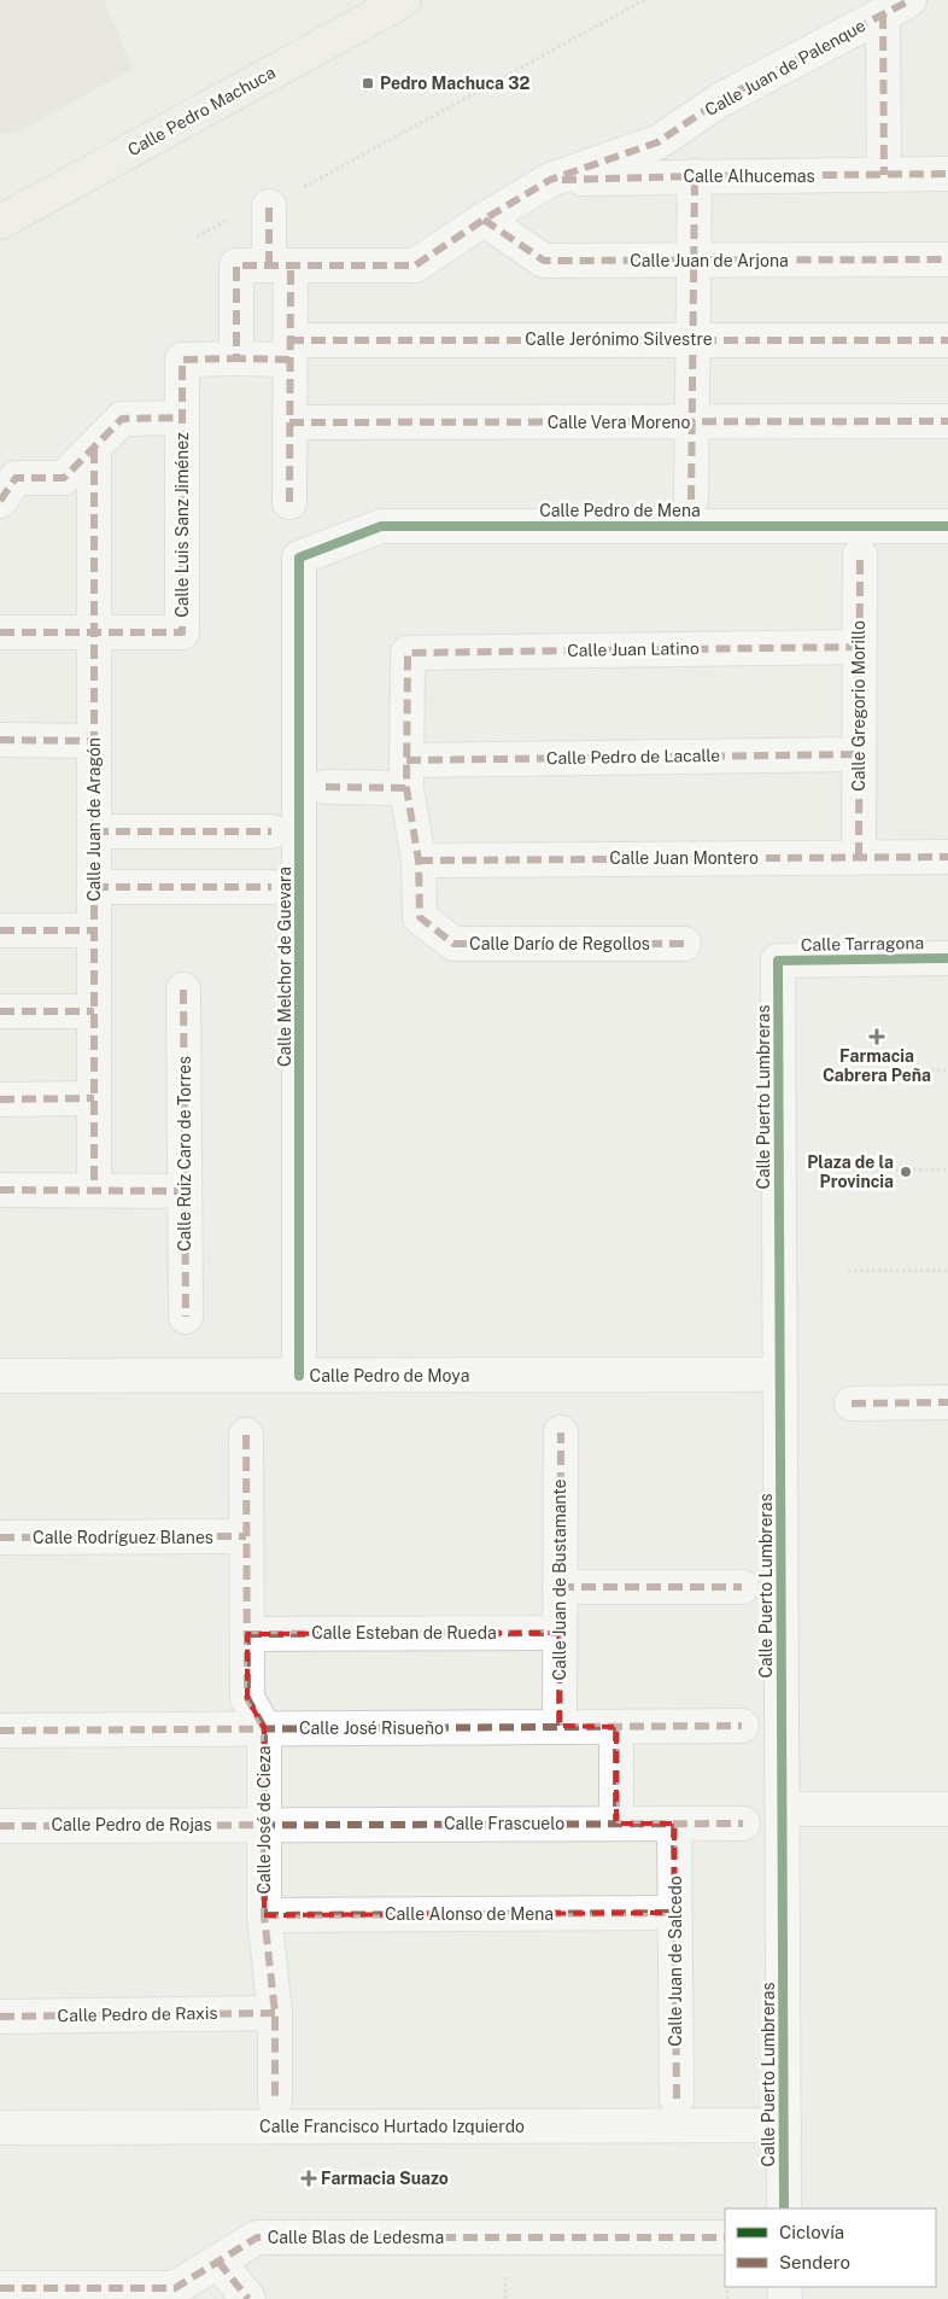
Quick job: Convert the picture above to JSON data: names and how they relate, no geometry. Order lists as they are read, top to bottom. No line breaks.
{"streets":{"main road":["Calle Pedro Machuca"],"street":["Calle Juan de Palenque","Calle Alhucemas","Calle Juan de Arjona","Calle Jerónimo Silvestre","Calle Vera Moreno","Calle Pedro de Mena","Calle Luis Sanz Jiménez","Calle Juan Latino","Calle Gregorio Morillo","Calle Pedro de Lacalle","Calle Juan de Aragón","Calle Juan Montero","Calle Darío de Regollos","Calle Tarragona","Calle Melchor de Guevara","Calle Puerto Lumbreras","Calle Ruiz Caro de Torres","Calle Pedro de Moya","Calle Rodríguez Blanes","Calle Juan de Bustamante","Calle Esteban de Rueda","Calle José Risueño","Calle José de Cieza","Calle Frascuelo","Calle Pedro de Rojas","Calle Alonso de Mena","Calle Juan de Salcedo","Calle Pedro de Raxis","Calle Francisco Hurtado Izquierdo","Calle Blas de Ledesma"]},"crossings":[["Calle Juan de Palenque","Calle Alhucemas"],["Calle Juan de Palenque","Calle Juan de Arjona"],["Calle Pedro de Mena","Calle Melchor de Guevara"],["Calle Luis Sanz Jiménez","Calle Juan de Aragón"],["Calle Juan Latino","Calle Gregorio Morillo"],["Calle Juan Latino","Calle Darío de Regollos"],["Calle Gregorio Morillo","Calle Pedro de Lacalle"],["Calle Gregorio Morillo","Calle Juan Montero"],["Calle Pedro de Lacalle","Calle Darío de Regollos"],["Calle Juan Montero","Calle Darío de Regollos"],["Calle Tarragona","Calle Puerto Lumbreras"],["Calle Melchor de Guevara","Calle Pedro de Moya"],["Calle Puerto Lumbreras","Calle Pedro de Moya"],["Calle Puerto Lumbreras","Calle Francisco Hurtado Izquierdo"],["Calle Rodríguez Blanes","Calle José de Cieza"],["Calle Juan de Bustamante","Calle Esteban de Rueda"],["Calle Juan de Bustamante","Calle José Risueño"],["Calle Esteban de Rueda","Calle José de Cieza"],["Calle José Risueño","Calle José de Cieza"],["Calle José de Cieza","Calle Frascuelo"],["Calle José de Cieza","Calle Pedro de Rojas"],["Calle José de Cieza","Calle Alonso de Mena"],["Calle José de Cieza","Calle Pedro de Raxis"],["Calle Frascuelo","Calle Pedro de Rojas"],["Calle Frascuelo","Calle Juan de Salcedo"],["Calle Alonso de Mena","Calle Juan de Salcedo"]],"places":{"transit":["Pedro Machuca 32"],"health":["Farmacia Cabrera Peña","Farmacia Suazo"],"other":["Plaza de la Provincia"]},"legend":["Ciclovía","Sendero"]}
